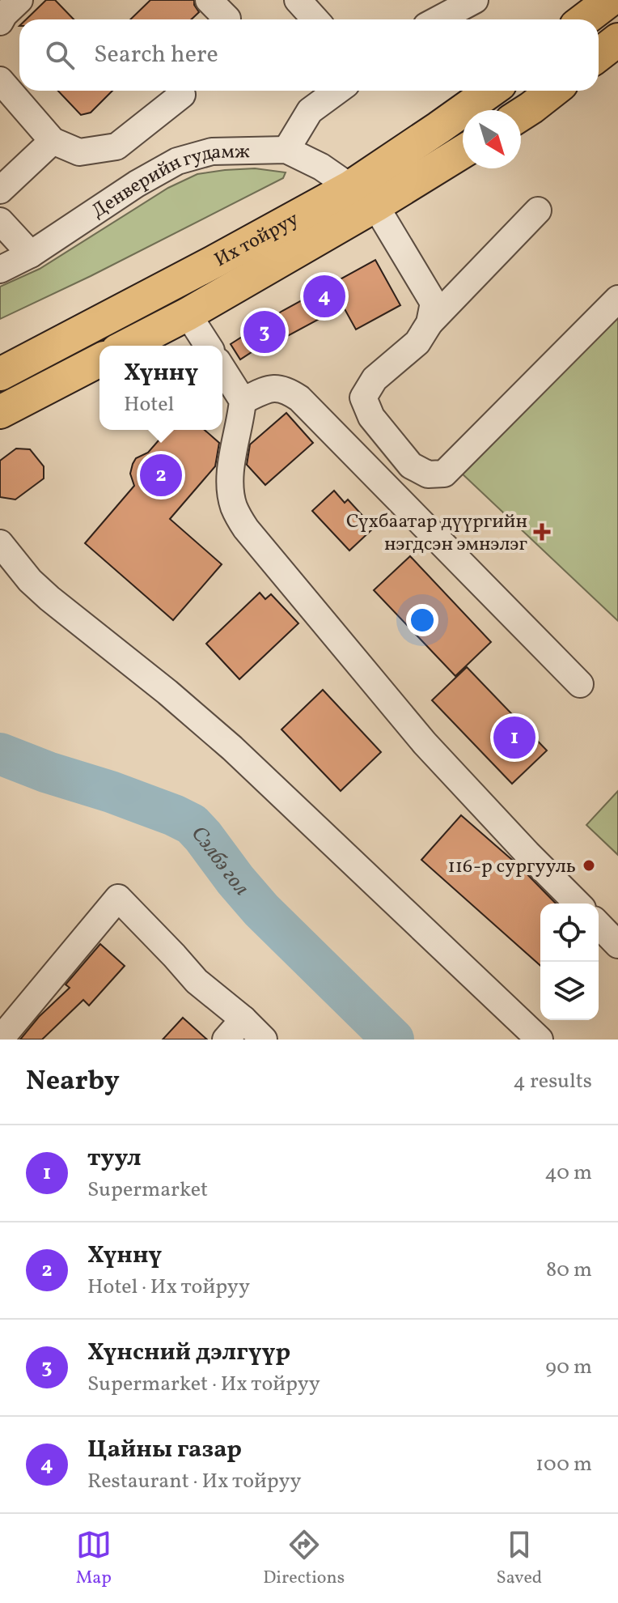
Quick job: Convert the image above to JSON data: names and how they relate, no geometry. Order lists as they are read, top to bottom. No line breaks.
{"streets":{"main road":["Их тойруу"],"street":["Денверийн гудамж"]},"crossings":[["Денверийн гудамж","Их тойруу"]],"water":["Сэлбэ гол"],"places":{"health":["Сүхбаатар дүүргийн нэгдсэн эмнэлэг"],"other":["116-р сургууль"]},"north":"bottom right","page":{"search":"Search here","pins":["4","3","2","1"],"popup":["Хүннү","Hotel"],"heading":["Nearby","4 results"],"list":[{"mark":"1","name":"туул","note":"Supermarket","value":"40 m"},{"mark":"2","name":"Хүннү","note":"Hotel · Их тойруу","value":"80 m"},{"mark":"3","name":"Хүнсний дэлгүүр","note":"Supermarket · Их тойруу","value":"90 m"},{"mark":"4","name":"Цайны газар","note":"Restaurant · Их тойруу","value":"100 m"}],"nav":["Map","Directions","Saved"]}}
